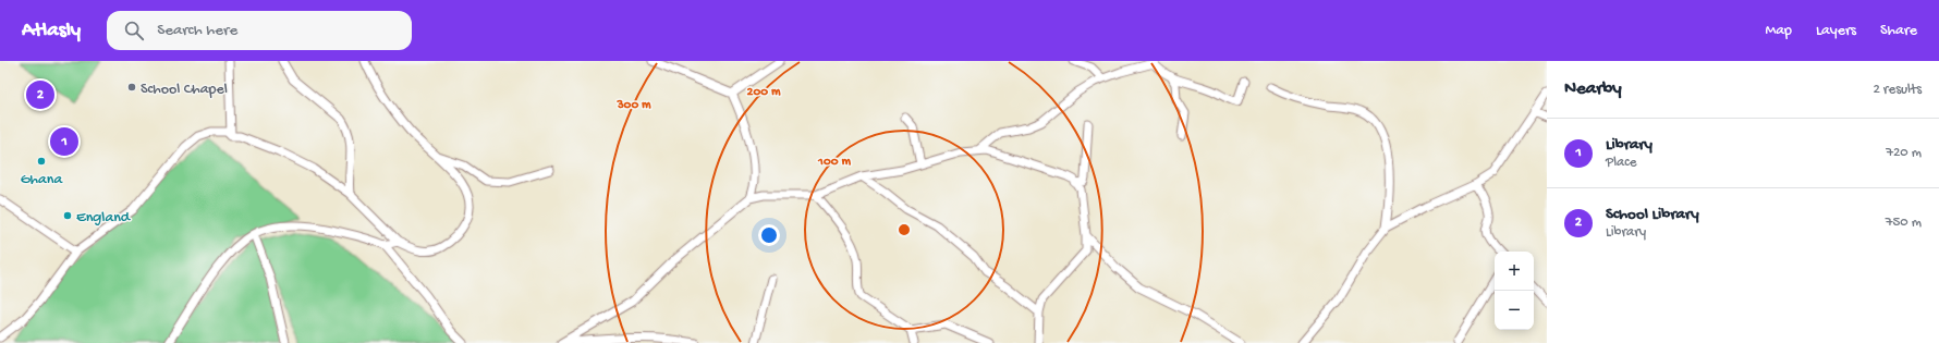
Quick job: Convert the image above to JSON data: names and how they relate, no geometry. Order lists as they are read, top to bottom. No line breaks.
{"places":["School Chapel","Ghana","England"],"page":{"header":"Atlasly","search":"Search here","nav":["Map","Layers","Share"],"heading":["Nearby","2 results"],"pins":["2","1"],"list":[{"mark":"1","name":"Library","note":"Place","value":"720 m"},{"mark":"2","name":"School Library","note":"Library","value":"750 m"}],"map_buttons":["+","−"]},"rings":["200 m","300 m","100 m"]}
